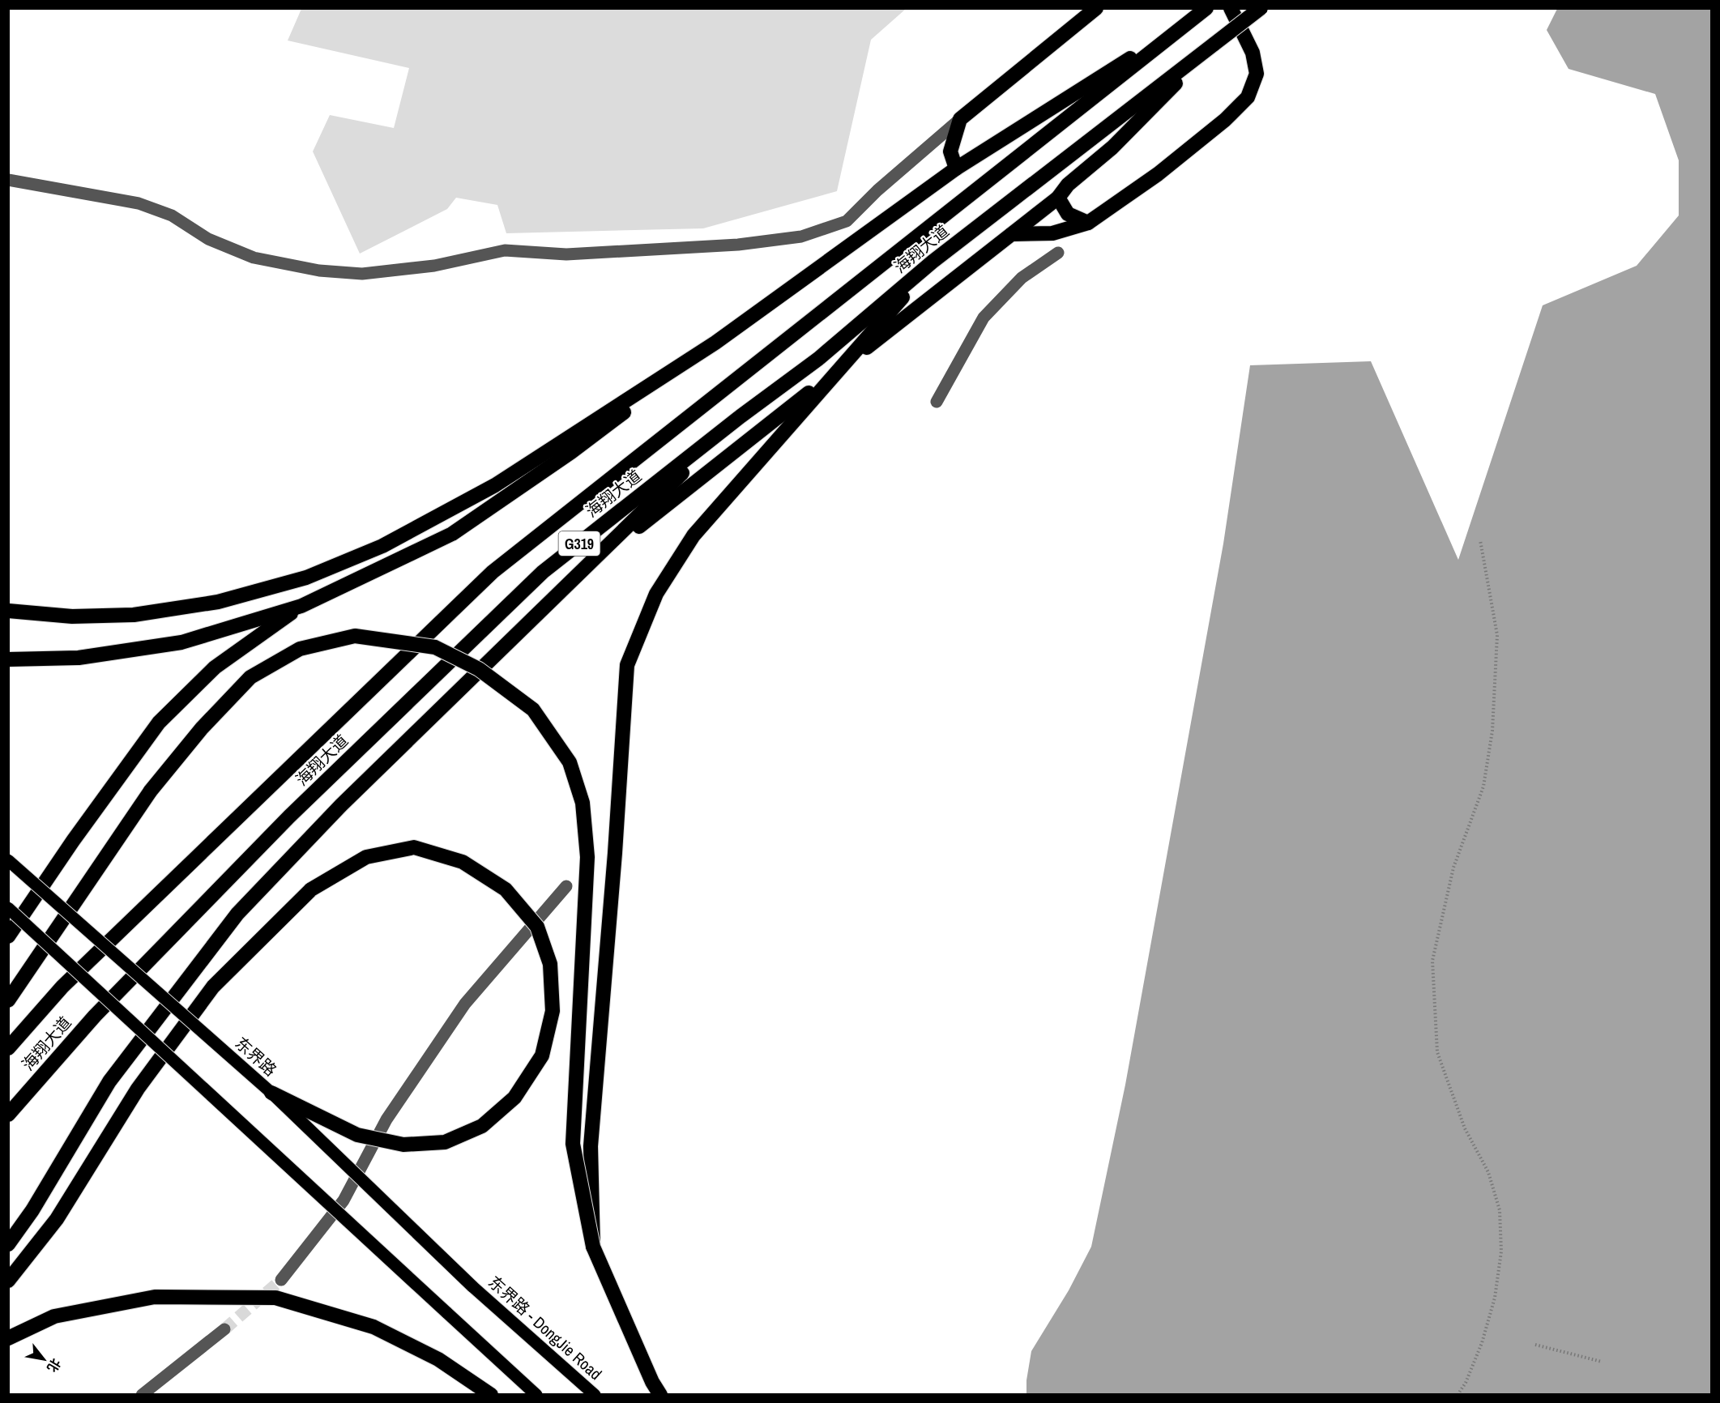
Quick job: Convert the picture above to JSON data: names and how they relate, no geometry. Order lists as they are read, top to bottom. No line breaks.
{"streets":{"highway":["海翔大道","G319"],"main road":["东界路","东界路 - DongJie Road"]},"crossings":[["东界路","东界路 - DongJie Road"]],"north":"bottom right"}
